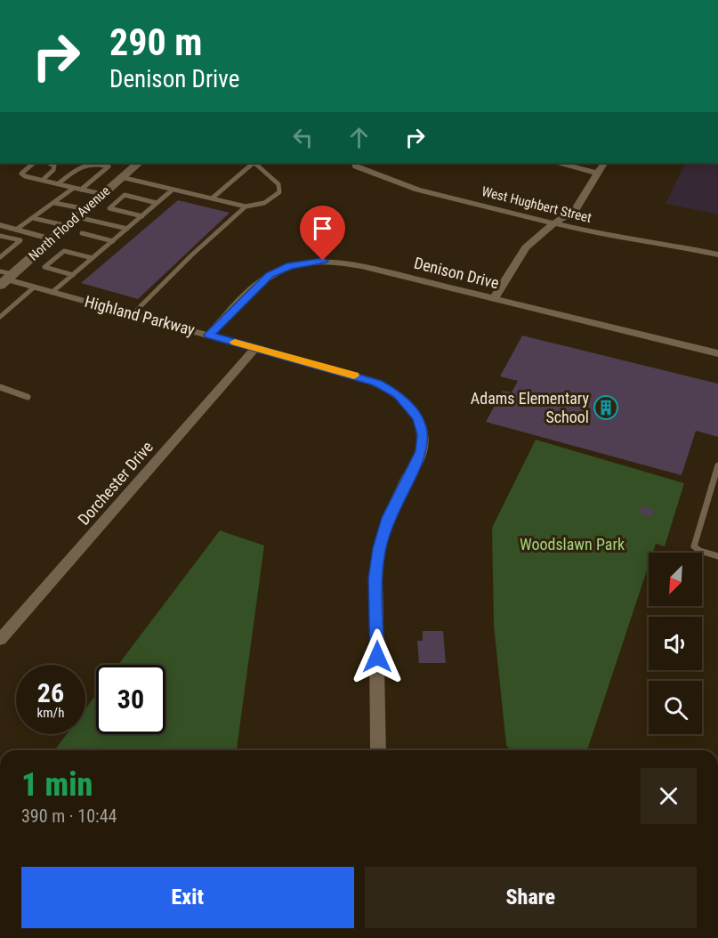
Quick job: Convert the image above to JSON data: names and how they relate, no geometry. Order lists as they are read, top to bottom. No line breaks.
{"streets":{"street":["West Hughbert Street","North Flood Avenue","Denison Drive","Highland Parkway","Dorchester Drive"]},"crossings":[["North Flood Avenue","Highland Parkway"],["Denison Drive","Highland Parkway"],["Highland Parkway","Dorchester Drive"]],"parks":["Woodslawn Park"],"places":{"building":["Adams Elementary School"]},"north":"bottom left","page":{"turn":["290 m","Denison Drive"],"speed":"26 km/h","limit":"30","heading":["1 min","390 m · 10:44"],"buttons":["Exit","Share"]}}
